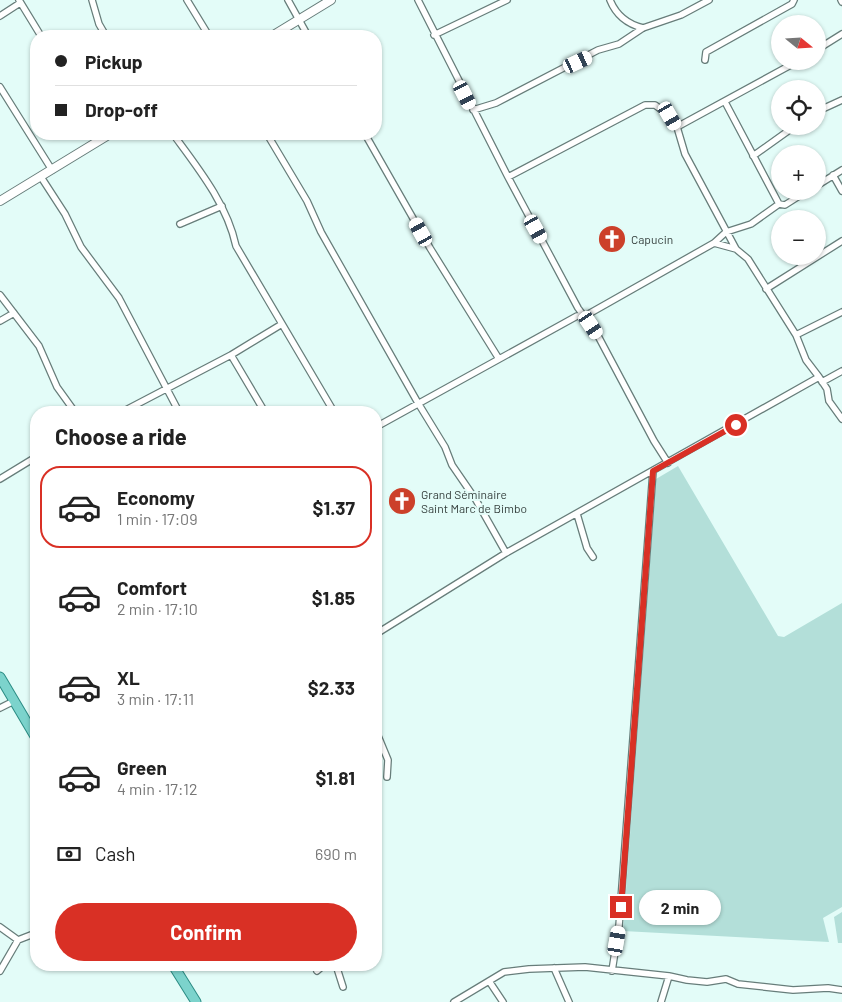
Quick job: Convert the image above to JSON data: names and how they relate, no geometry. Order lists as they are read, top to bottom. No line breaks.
{"places":{"church":["Capucin","Grand Séminaire Saint Marc de Bimbo"]},"north":"right","page":{"map_buttons":["+","−"],"banner":["Pickup","Drop-off"],"heading":"Choose a ride","list":[{"name":"Economy","note":"1 min · 17:09","value":"$1.37"},{"name":"Comfort","note":"2 min · 17:10","value":"$1.85"},{"name":"XL","note":"3 min · 17:11","value":"$2.33"},{"name":"Green","note":"4 min · 17:12","value":"$1.81"}],"pay":["Cash","690 m"],"bubble":"2 min","buttons":"Confirm"}}
